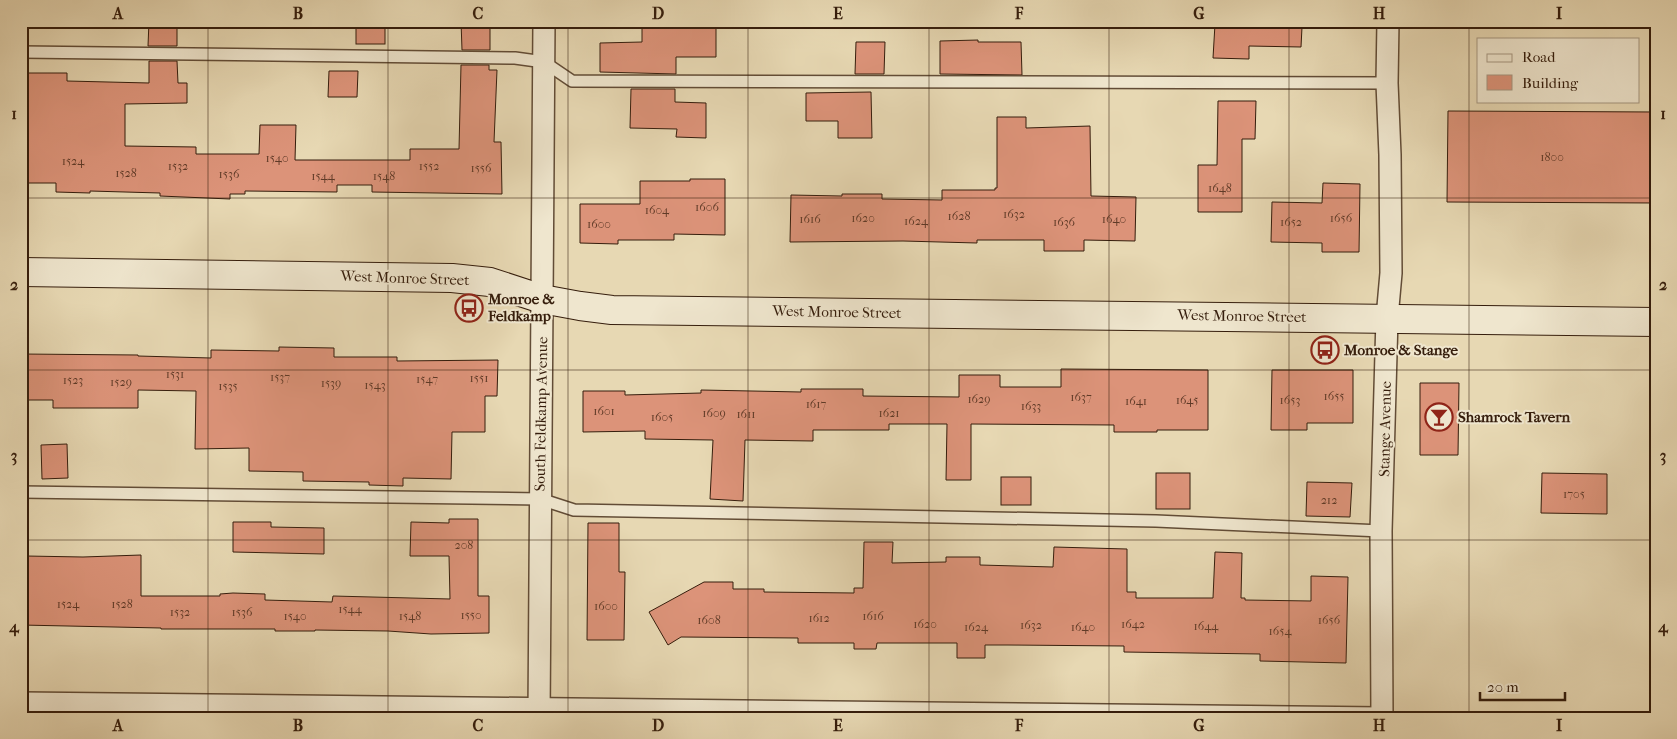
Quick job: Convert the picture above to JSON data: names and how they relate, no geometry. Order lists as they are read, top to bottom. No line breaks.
{"streets":{"street":["West Monroe Street","South Feldkamp Avenue","Stange Avenue"]},"crossings":[["West Monroe Street","South Feldkamp Avenue"],["West Monroe Street","Stange Avenue"]],"places":{"bus stop":["Monroe & Feldkamp","Monroe & Stange"],"bar":["Shamrock Tavern"]},"house_numbers":["1800","1540","1524","1532","1552","1556","1528","1536","1544","1548","1648","1606","1604","1632","1628","1620","1656","1616","1640","1624","1636","1652","1600","1531","1537","1551","1547","1523","1529","1539","1543","1535","1655","1637","1629","1645","1653","1641","1617","1633","1601","1609","1621","1611","1605","1705","212","208","1524","1528","1600","1544","1532","1536","1550","1540","1548","1616","1612","1608","1656","1620","1642","1632","1644","1624","1640","1654"],"legend":["Road","Building"],"scale_bar":"20 m","grid":{"columns":["A","B","C","D","E","F","G","H","I"],"rows":["1","2","3","4"]}}
